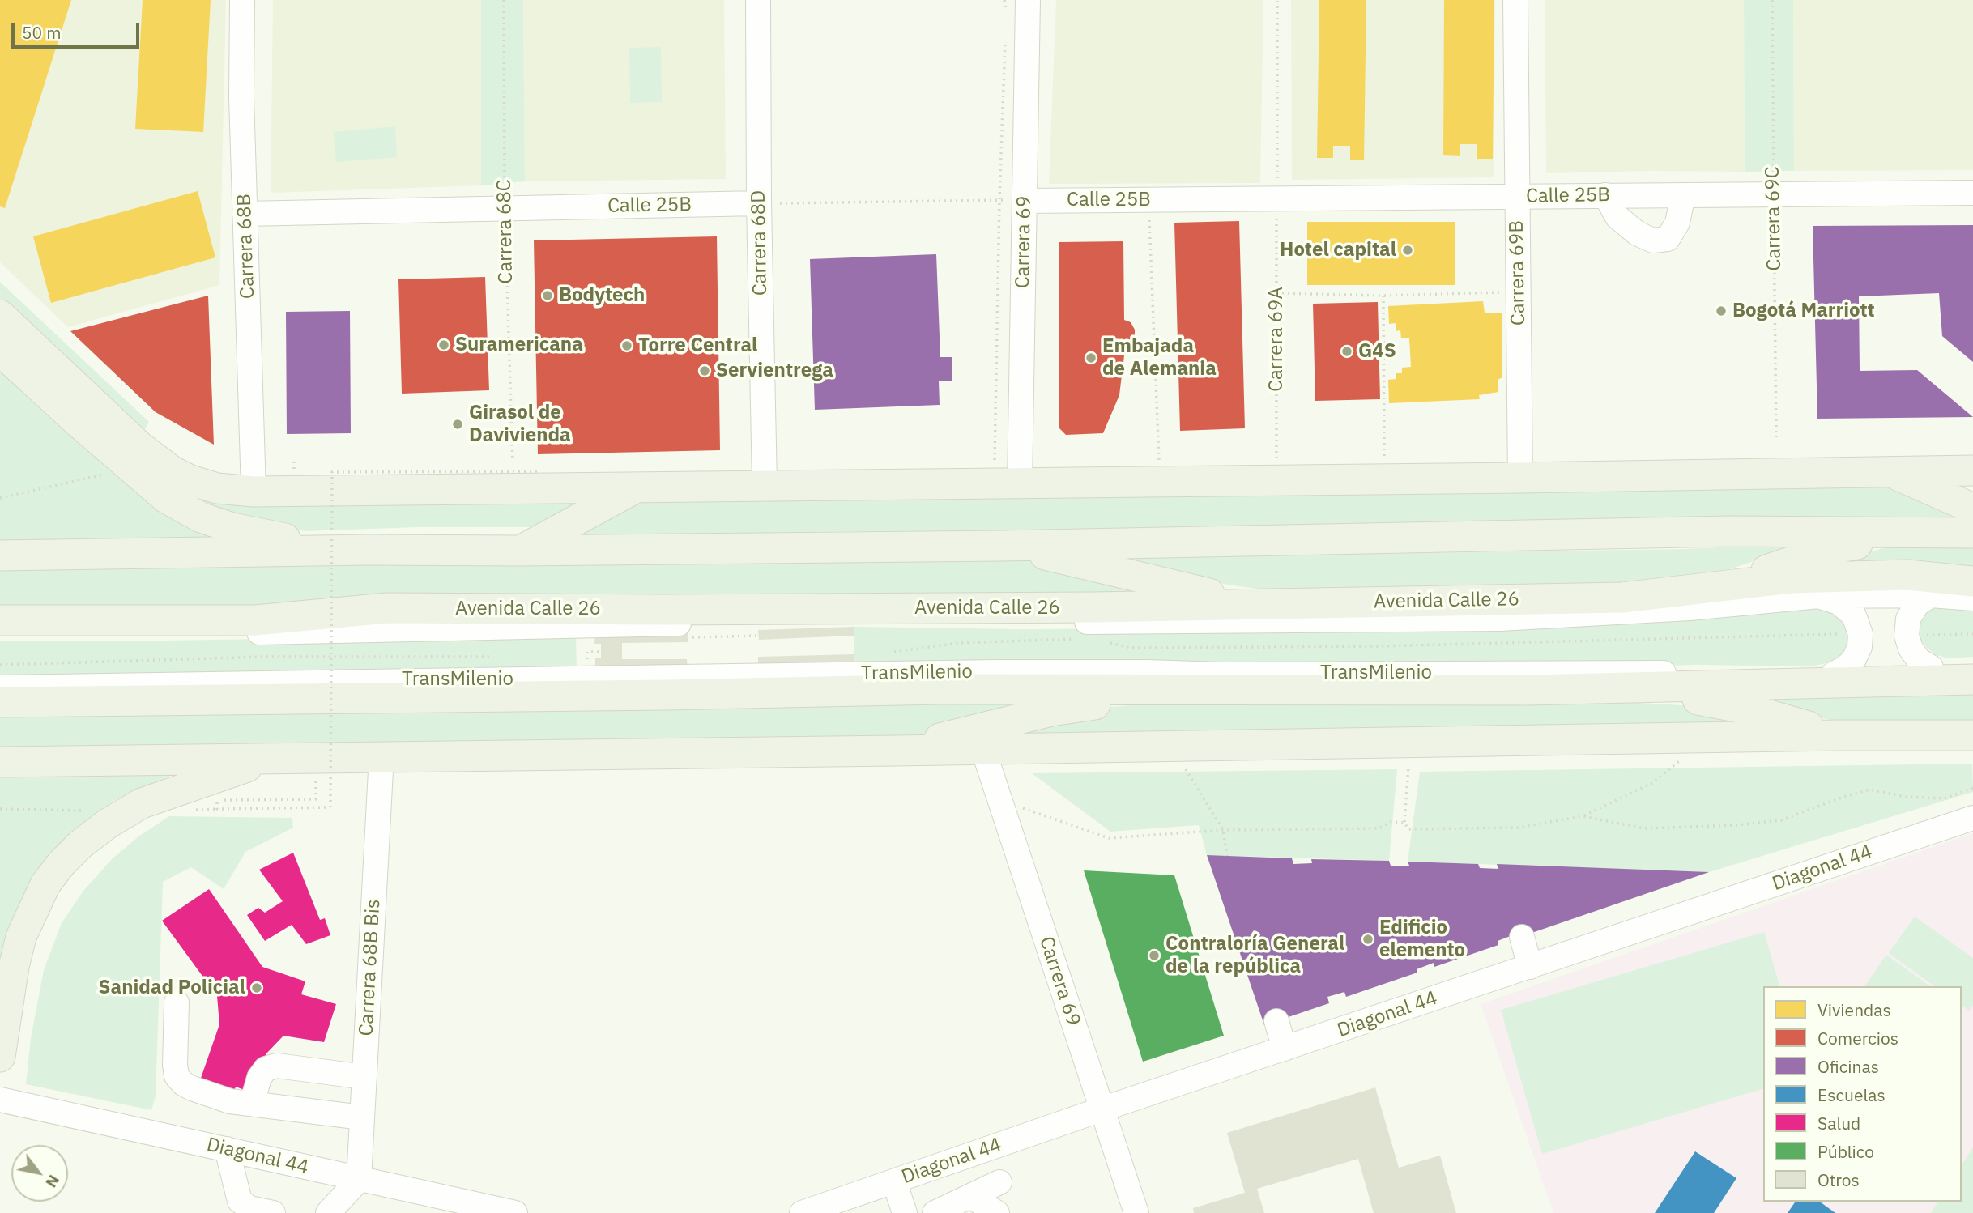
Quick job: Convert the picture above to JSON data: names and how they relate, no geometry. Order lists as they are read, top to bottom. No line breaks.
{"streets":{"main road":["Avenida Calle 26"],"street":["Calle 25B","Carrera 69","Carrera 68D","Carrera 68B","Carrera 69B","TransMilenio","Diagonal 44","Carrera 68B Bis"],"path":["Carrera 69C","Carrera 68C","Carrera 69A"]},"crossings":[["Calle 25B","Carrera 69C"],["Calle 25B","Carrera 68C"],["Calle 25B","Carrera 69"],["Calle 25B","Carrera 68D"],["Calle 25B","Carrera 68B"],["Calle 25B","Carrera 69B"],["Calle 25B","Carrera 69A"],["Carrera 69","Diagonal 44"],["Diagonal 44","Carrera 68B Bis"]],"places":["Hotel capital","Bodytech","Bogotá Marriott","Suramericana","Torre Central","G4S","Embajada de Alemania","Servientrega","Girasol de Davivienda","Edificio elemento","Contraloría General de la república","Sanidad Policial"],"legend":["Viviendas","Comercios","Oficinas","Escuelas","Salud","Público","Otros"],"scale_bar":"50 m","north":"bottom right"}
